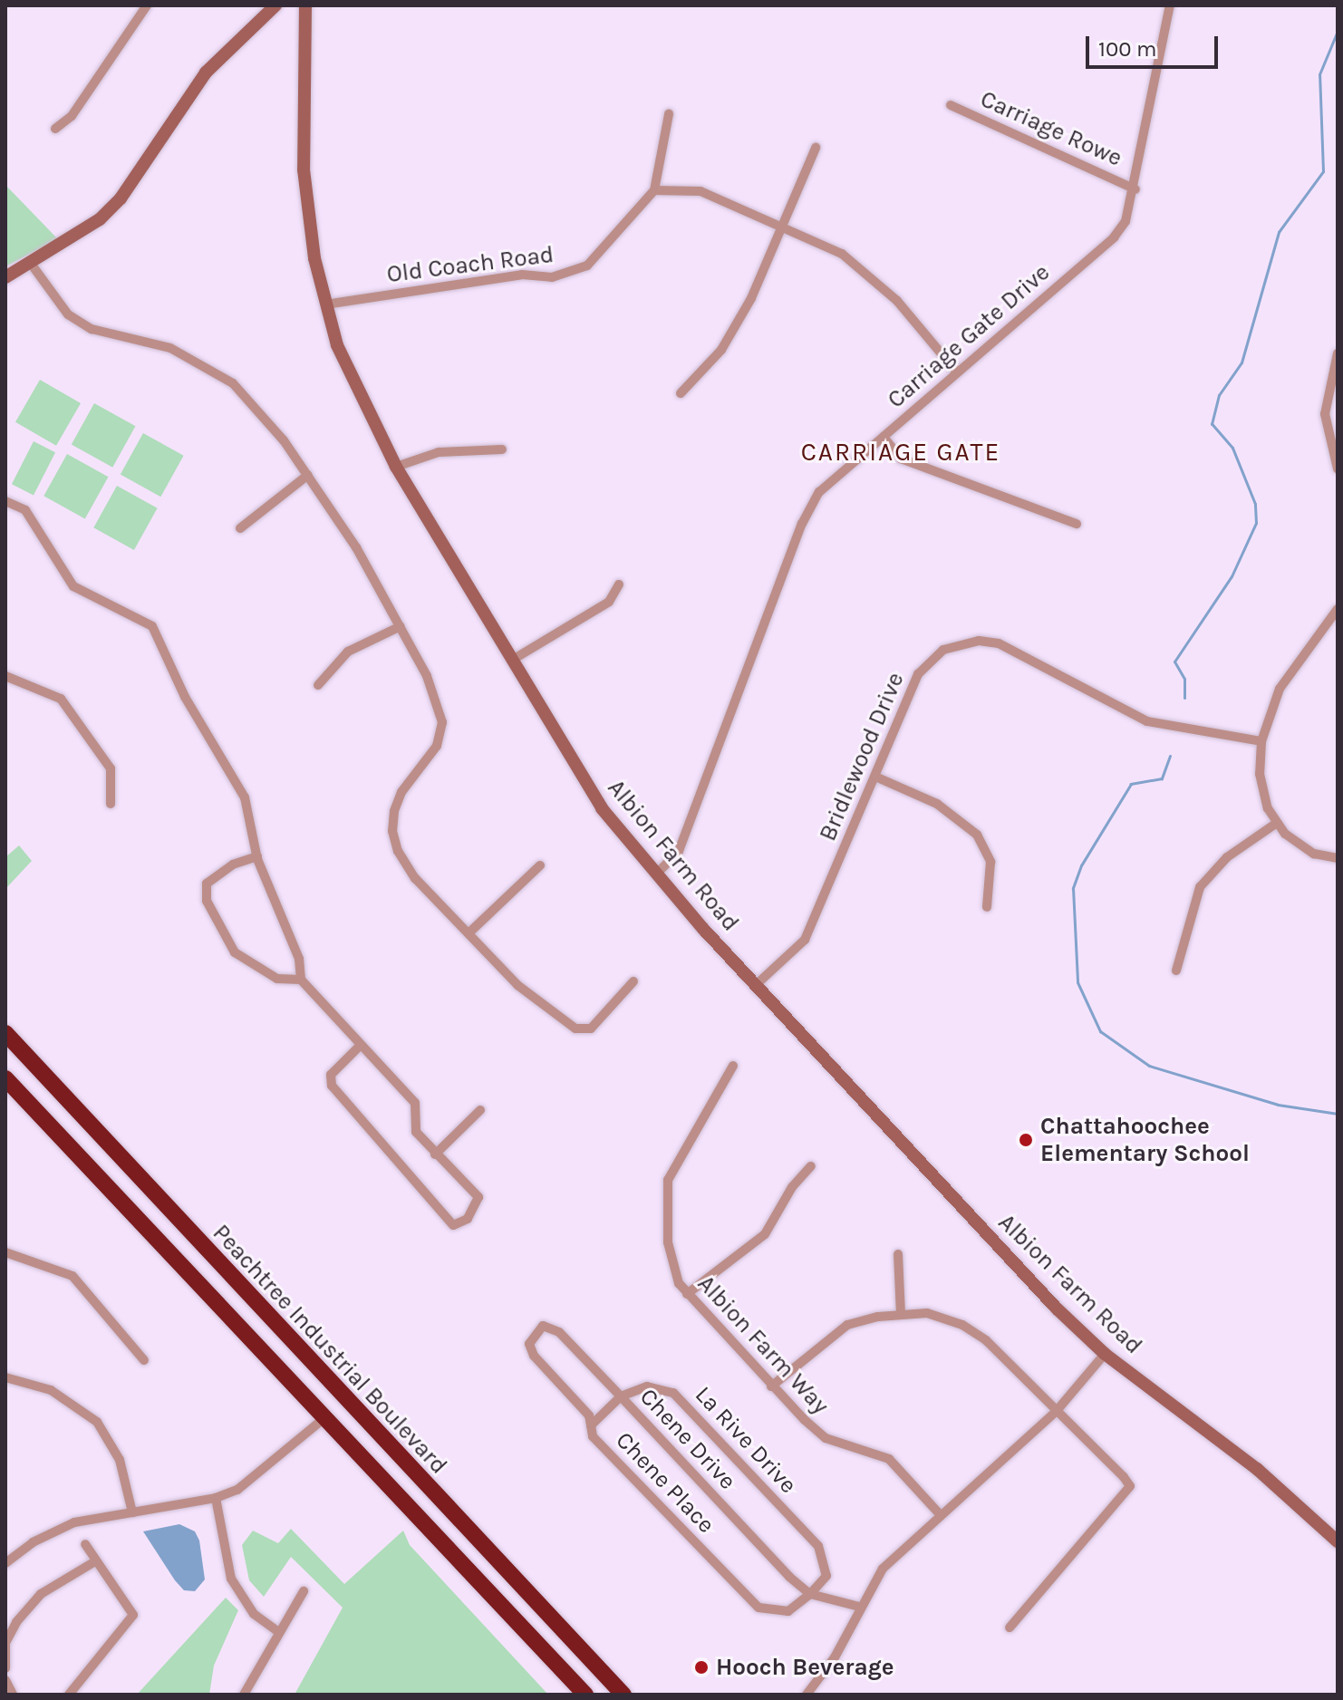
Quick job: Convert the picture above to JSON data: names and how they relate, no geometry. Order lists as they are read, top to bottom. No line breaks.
{"streets":{"highway":["Peachtree Industrial Boulevard"],"street":["Carriage Rowe","Old Coach Road","Carriage Gate Drive","Bridlewood Drive","Albion Farm Road","Albion Farm Way","Chene Drive","La Rive Drive","Chene Place"]},"crossings":[["Carriage Rowe","Carriage Gate Drive"],["Old Coach Road","Albion Farm Road"],["Carriage Gate Drive","Albion Farm Road"],["Bridlewood Drive","Albion Farm Road"],["Chene Drive","La Rive Drive"],["Chene Drive","Chene Place"],["La Rive Drive","Chene Place"]],"districts":["CARRIAGE GATE"],"places":["Chattahoochee Elementary School","Hooch Beverage"],"scale_bar":"100 m"}
